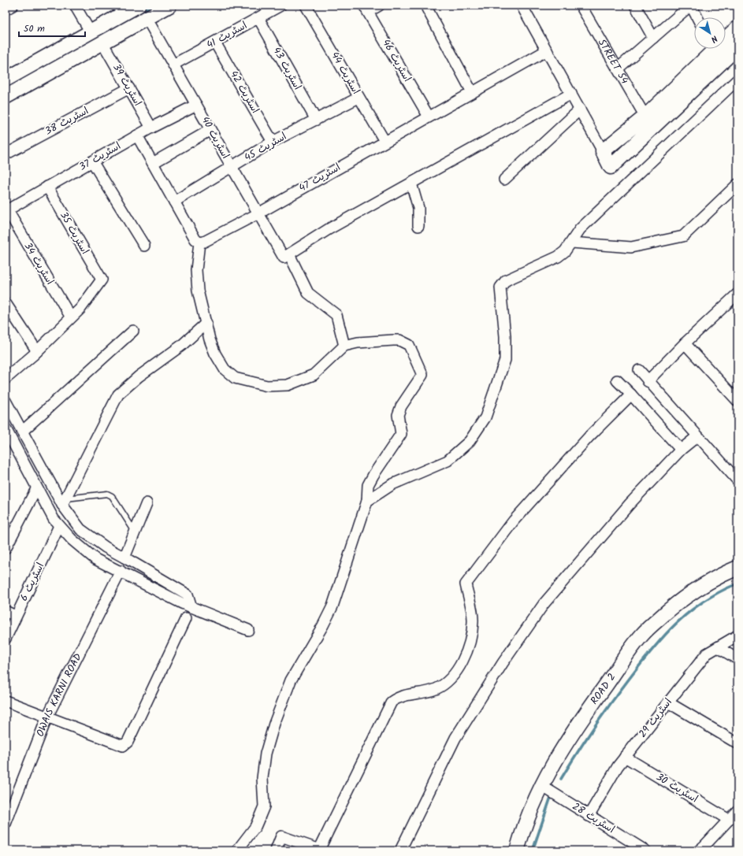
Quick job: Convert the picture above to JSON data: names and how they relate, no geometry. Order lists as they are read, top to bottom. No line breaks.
{"streets":{"street":["اسٹریٹ 41","اسٹریٹ 46","STREET 54","اسٹریٹ 43","اسٹریٹ 44","اسٹریٹ 39","اسٹریٹ 42","اسٹریٹ 38","اسٹریٹ 40","اسٹریٹ 45","اسٹریٹ 37","اسٹریٹ 47","اسٹریٹ 35","اسٹریٹ 34","اسٹریٹ 6","ROAD 2","OWAIS KARNI ROAD","اسٹریٹ 29","اسٹریٹ 30","اسٹریٹ 28"]},"crossings":[["اسٹریٹ 41","اسٹریٹ 43"],["اسٹریٹ 41","اسٹریٹ 42"],["اسٹریٹ 41","اسٹریٹ 40"],["اسٹریٹ 46","اسٹریٹ 47"],["اسٹریٹ 43","اسٹریٹ 45"],["اسٹریٹ 44","اسٹریٹ 45"],["اسٹریٹ 44","اسٹریٹ 47"],["اسٹریٹ 39","اسٹریٹ 38"],["اسٹریٹ 39","اسٹریٹ 37"],["اسٹریٹ 42","اسٹریٹ 45"],["اسٹریٹ 40","اسٹریٹ 45"],["اسٹریٹ 40","اسٹریٹ 37"],["اسٹریٹ 40","اسٹریٹ 47"],["اسٹریٹ 37","اسٹریٹ 35"],["اسٹریٹ 37","اسٹریٹ 34"],["اسٹریٹ 35","اسٹریٹ 34"],["ROAD 2","اسٹریٹ 28"],["اسٹریٹ 29","اسٹریٹ 30"],["اسٹریٹ 29","اسٹریٹ 28"]],"scale_bar":"50 m","north":"bottom right"}
